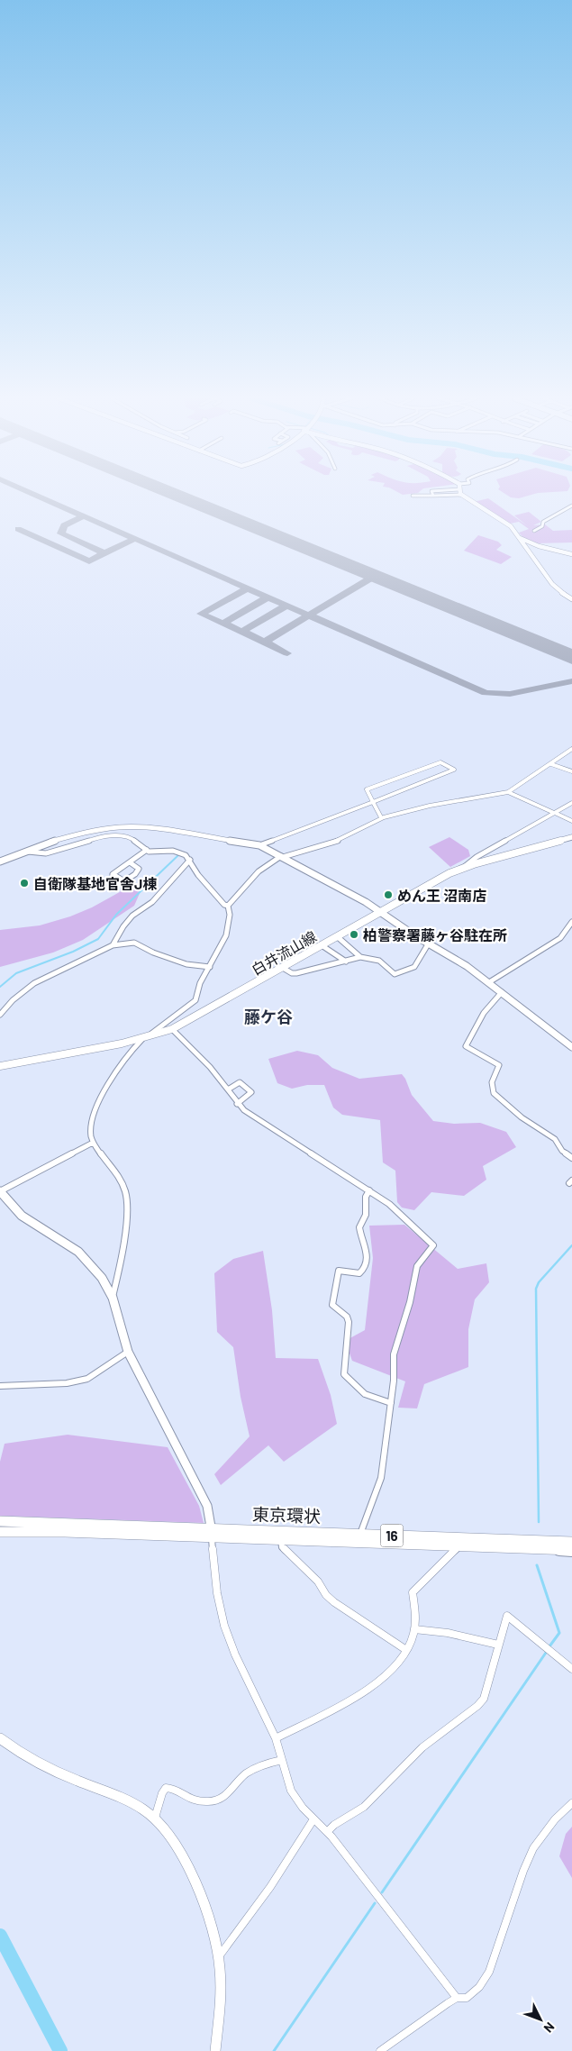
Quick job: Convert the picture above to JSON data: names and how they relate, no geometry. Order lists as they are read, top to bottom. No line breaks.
{"streets":{"highway":["東京環状","16"],"main road":["白井流山線"]},"districts":["藤ケ谷"],"places":["自衛隊基地官舎J棟","めん王 沼南店","柏警察署藤ヶ谷駐在所"],"north":"bottom right"}
